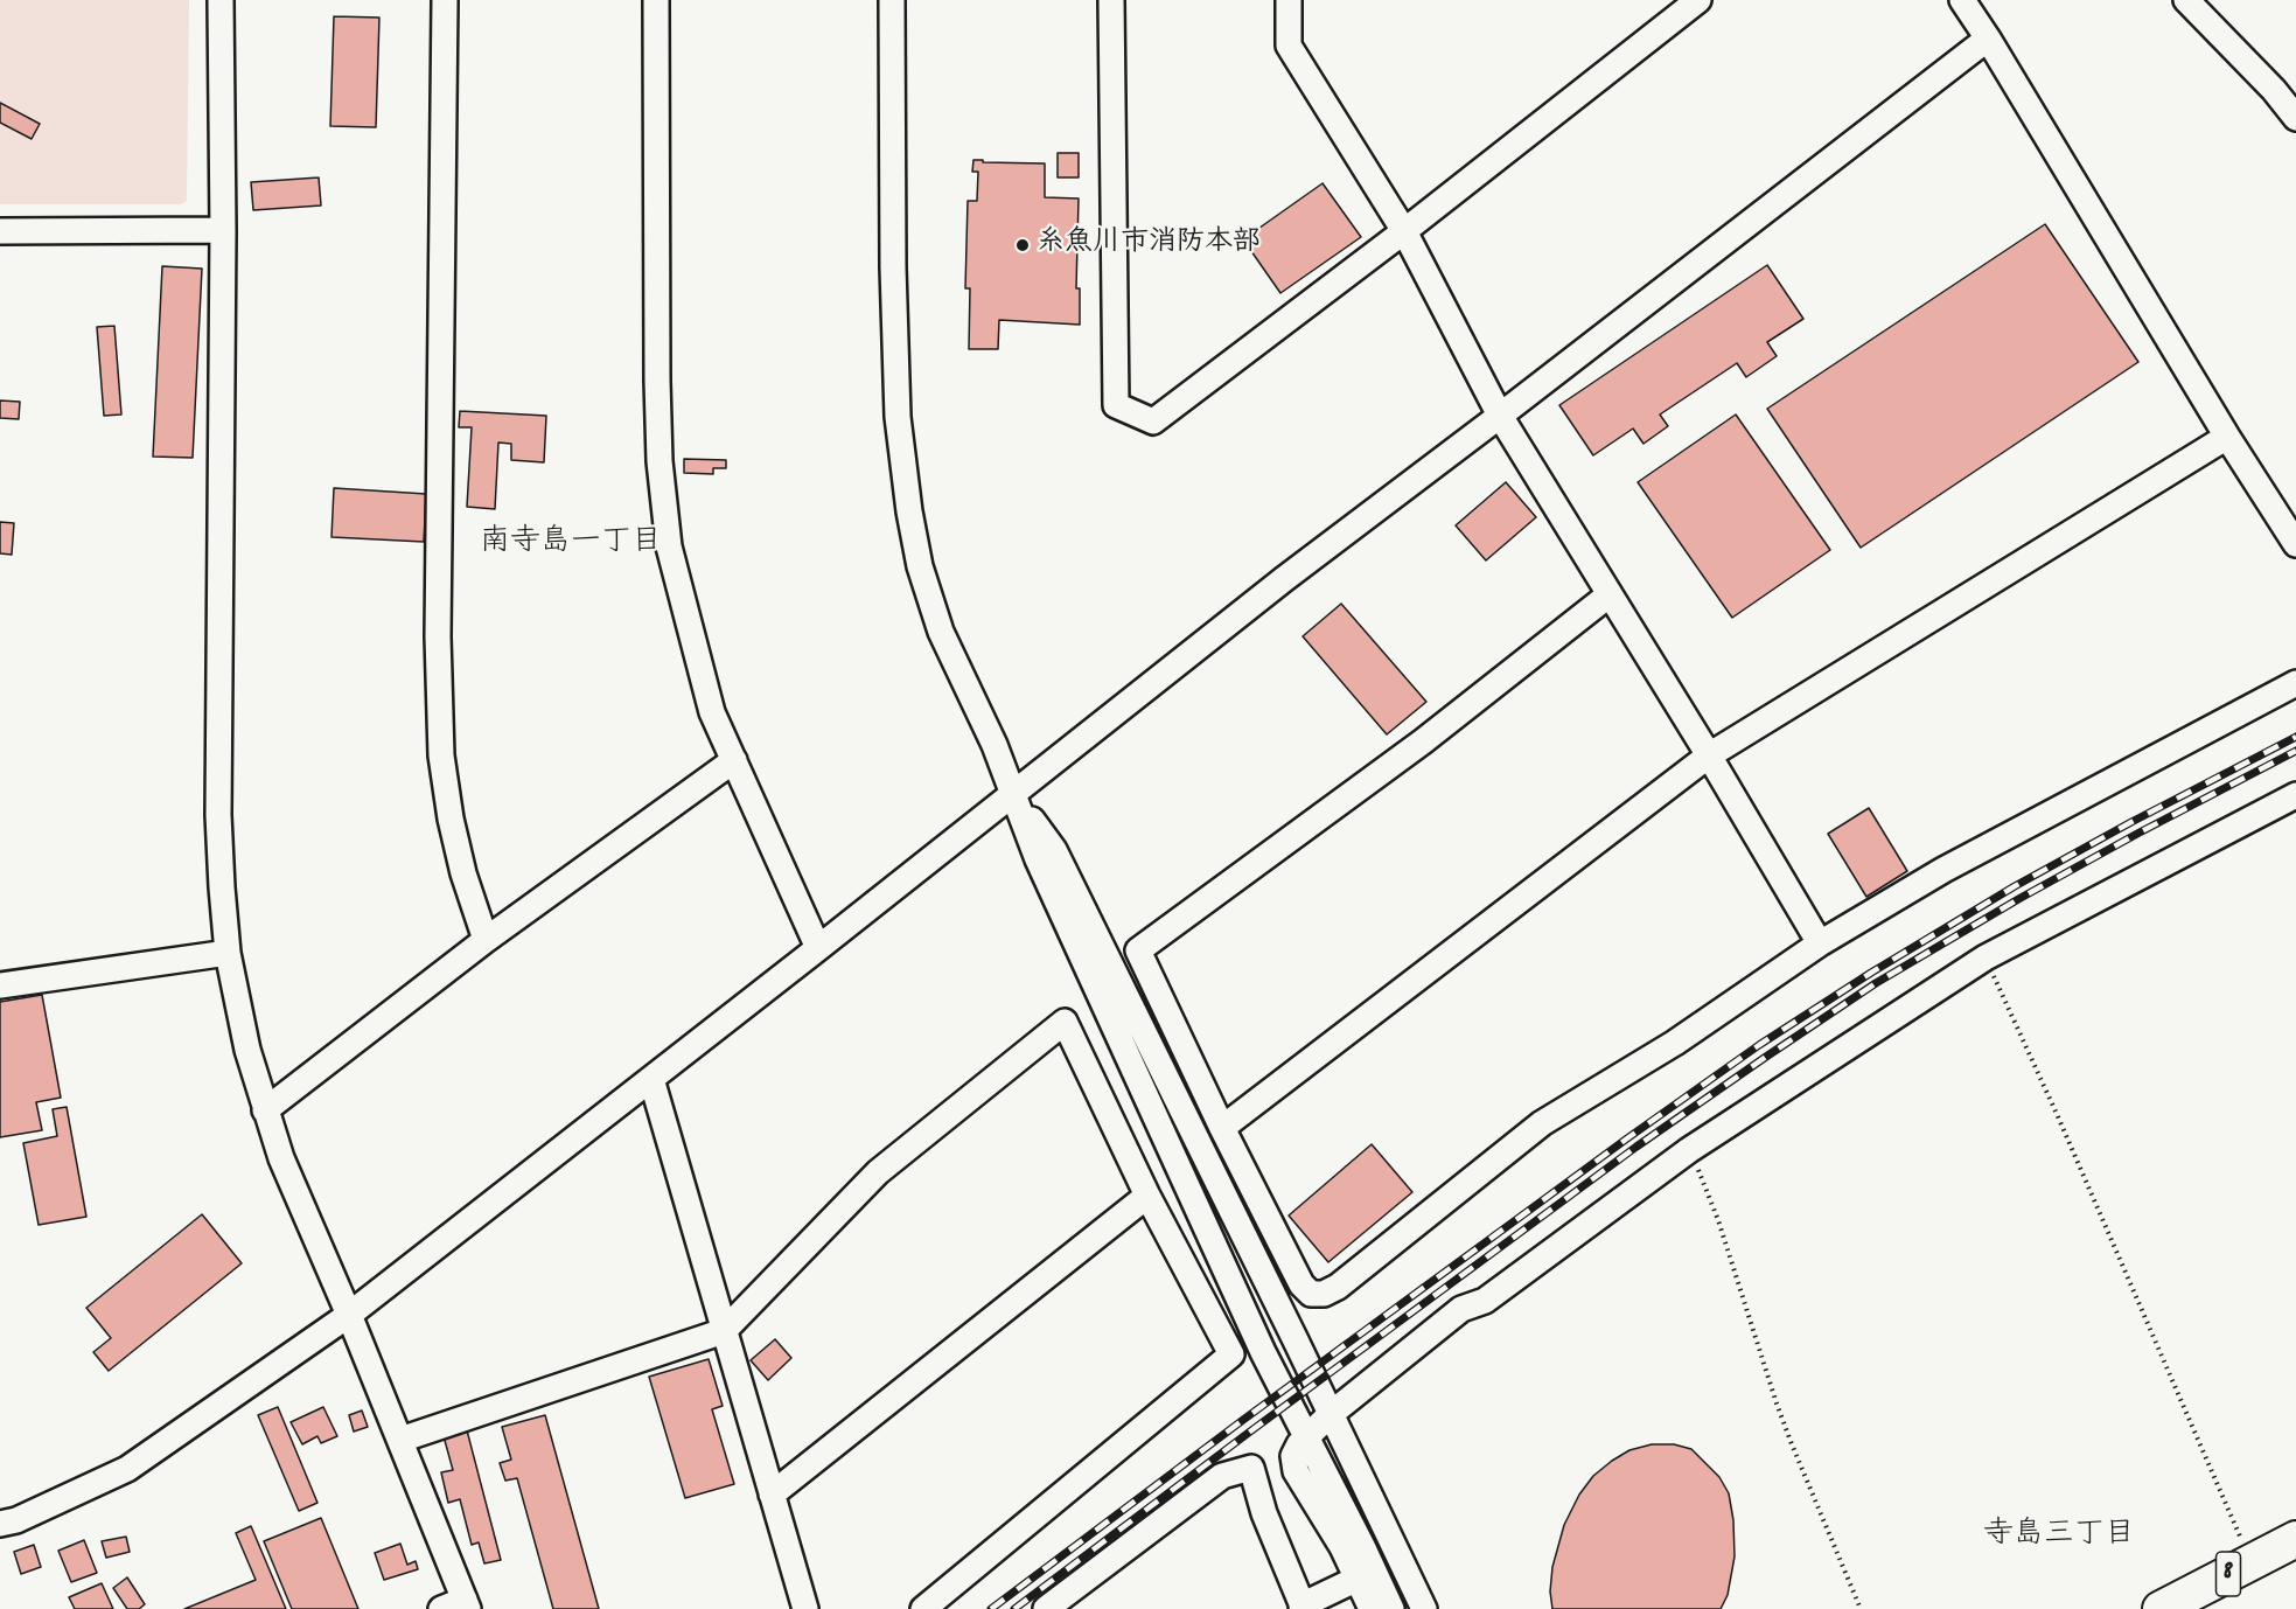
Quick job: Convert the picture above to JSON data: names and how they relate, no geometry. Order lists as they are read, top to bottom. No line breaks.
{"streets":{"highway":["8"]},"districts":["南寺島一丁目","寺島三丁目"],"places":["糸魚川市消防本部"]}
